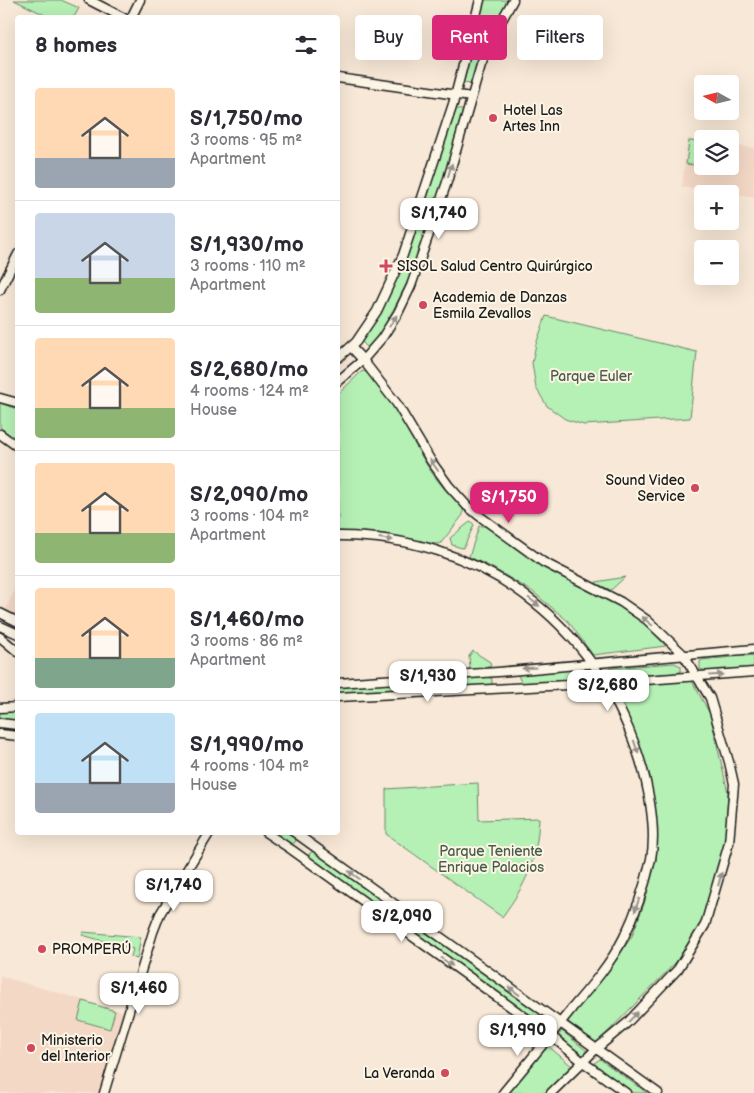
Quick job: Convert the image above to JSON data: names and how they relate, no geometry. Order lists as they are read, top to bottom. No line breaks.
{"parks":["Parque Euler","Parque Teniente Enrique Palacios"],"places":{"other":["Hotel Las Artes Inn","Academia de Danzas Esmila Zevallos","Sound Video Service","PROMPERÚ","Ministerio del Interior","La Veranda"],"health":["SISOL Salud Centro Quirúrgico"]},"north":"left","page":{"chip":["Buy","Rent","Filters"],"heading":"8 homes","map_buttons":["+","−"],"list":[{"name":"S/1,750/mo","note":"3 rooms · 95 m² · Apartment"},{"name":"S/1,930/mo","note":"3 rooms · 110 m² · Apartment"},{"name":"S/2,680/mo","note":"4 rooms · 124 m² · House"},{"name":"S/2,090/mo","note":"3 rooms · 104 m² · Apartment"},{"name":"S/1,460/mo","note":"3 rooms · 86 m² · Apartment"},{"name":"S/1,990/mo","note":"4 rooms · 104 m² · House"}],"price":["S/1,740","S/1,750","S/1,930","S/2,680","S/1,740","S/2,090","S/1,460","S/1,990"]}}
